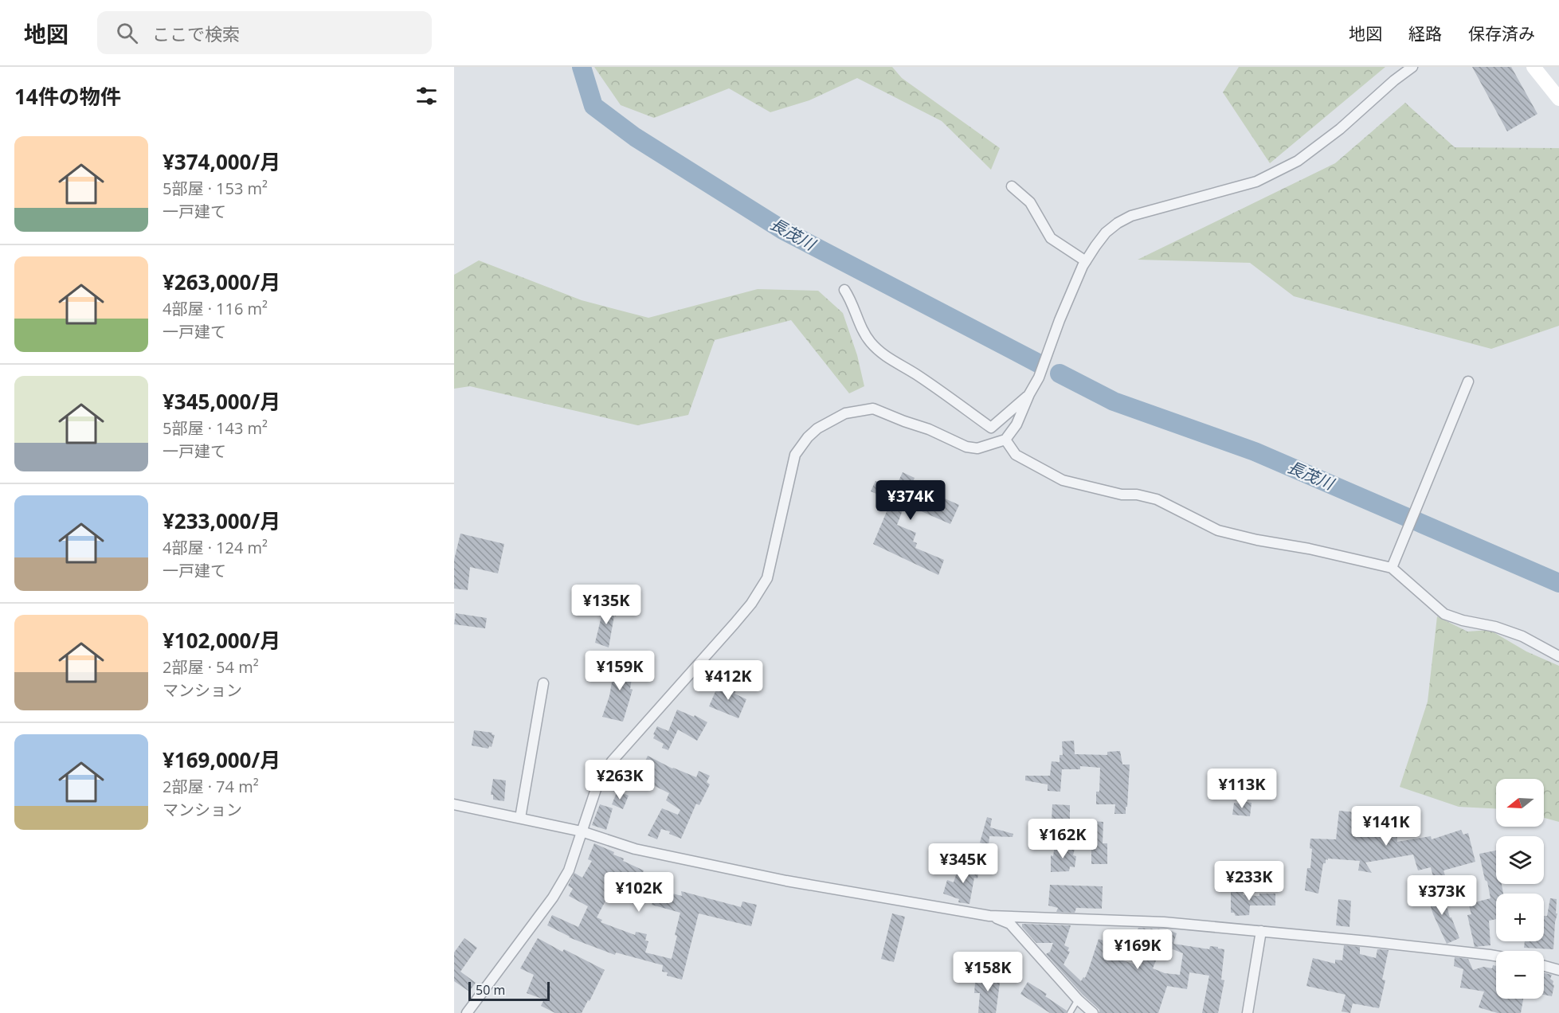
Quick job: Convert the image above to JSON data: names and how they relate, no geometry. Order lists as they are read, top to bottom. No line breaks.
{"water":["長茂川"],"scale_bar":"50 m","north":"left","page":{"header":"地図","search":"ここで検索","nav":["地図","経路","保存済み"],"heading":"14件の物件","list":[{"name":"¥374,000/月","note":"5部屋 · 153 m² · 一戸建て"},{"name":"¥263,000/月","note":"4部屋 · 116 m² · 一戸建て"},{"name":"¥345,000/月","note":"5部屋 · 143 m² · 一戸建て"},{"name":"¥233,000/月","note":"4部屋 · 124 m² · 一戸建て"},{"name":"¥102,000/月","note":"2部屋 · 54 m² · マンション"},{"name":"¥169,000/月","note":"2部屋 · 74 m² · マンション"}],"price":["¥374K","¥135K","¥159K","¥412K","¥263K","¥113K","¥141K","¥162K","¥345K","¥233K","¥102K","¥373K","¥169K","¥158K"],"map_buttons":["+","−"],"scale":"50 m"}}
